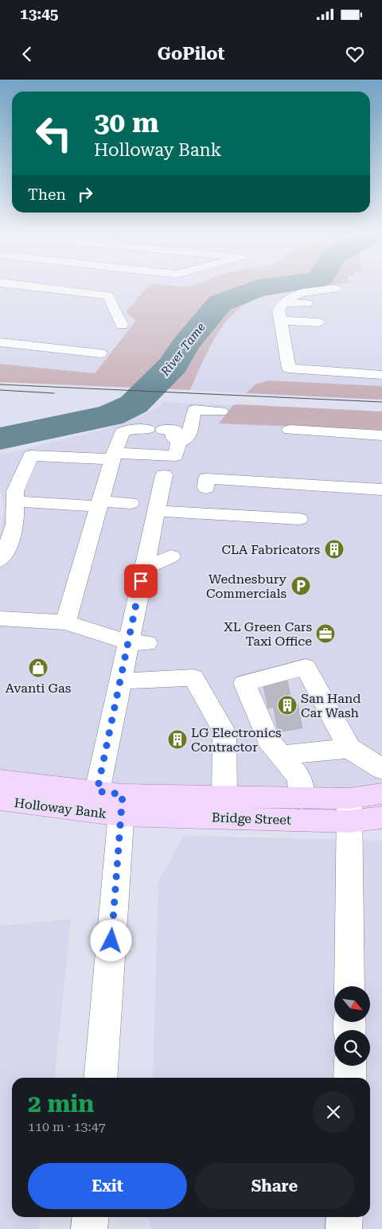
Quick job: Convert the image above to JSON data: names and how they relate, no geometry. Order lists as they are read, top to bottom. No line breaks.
{"streets":{"main road":["Holloway Bank","Bridge Street"]},"crossings":[["Holloway Bank","Bridge Street"]],"water":["River Tame"],"places":{"building":["CLA Fabricators","San Hand Car Wash","LG Electronics Contractor"],"parking":["Wednesbury Commercials"],"office":["XL Green Cars Taxi Office"],"shop":["Avanti Gas"]},"north":"bottom right","page":{"status":"13:45","header":"GoPilot","turn":["30 m","Holloway Bank"],"then":"Then","heading":["2 min","110 m · 13:47"],"buttons":["Exit","Share"]}}
